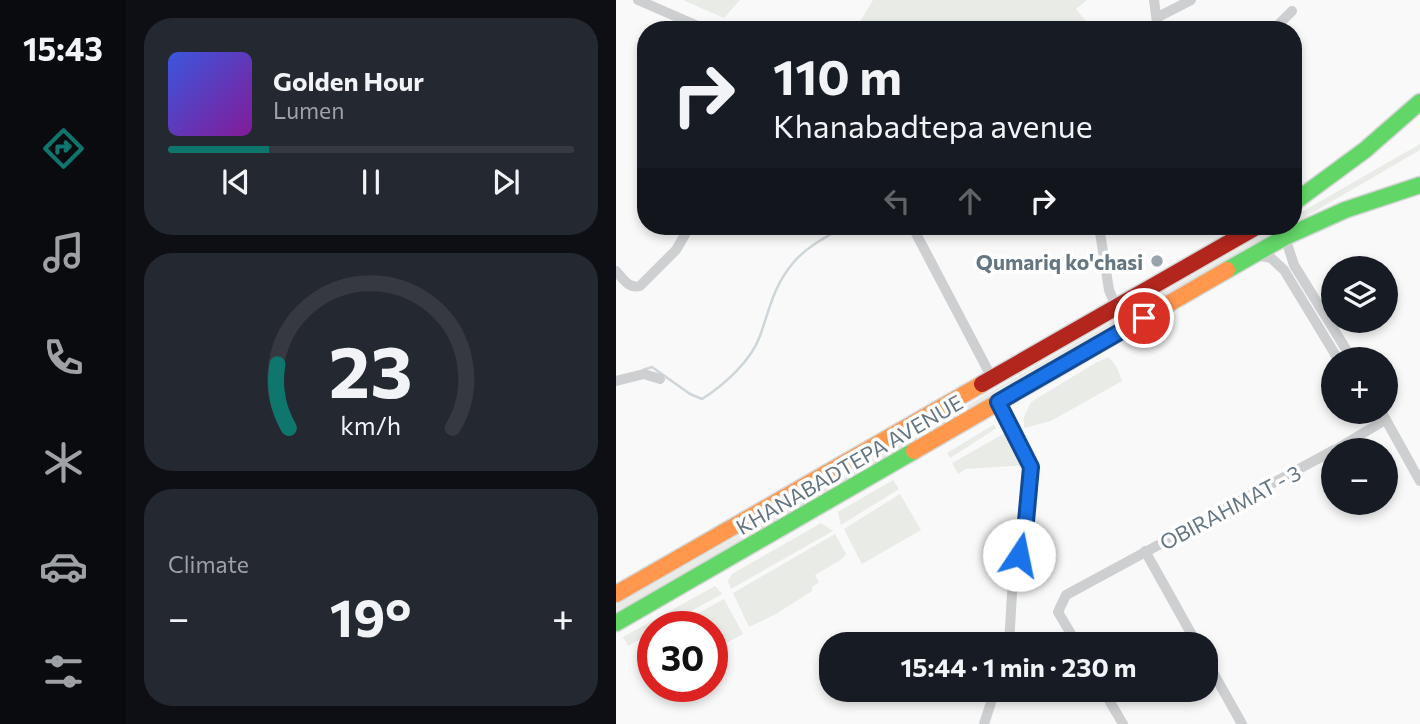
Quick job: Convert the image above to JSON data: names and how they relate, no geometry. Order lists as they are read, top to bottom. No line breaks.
{"streets":{"highway":["KHANABADTEPA AVENUE"],"street":["OBIRAHMAT - 3"]},"places":["Qumariq ko'chasi"],"page":{"tabs":"15:43","turn":["110 m","Khanabadtepa avenue"],"song":["Golden Hour","Lumen"],"map_buttons":["+","−"],"tile":"Climate","heat":["−","19°","+"],"limit":"30","trip":"15:44 · 1 min · 230 m","gauge":["23","km/h"]}}
